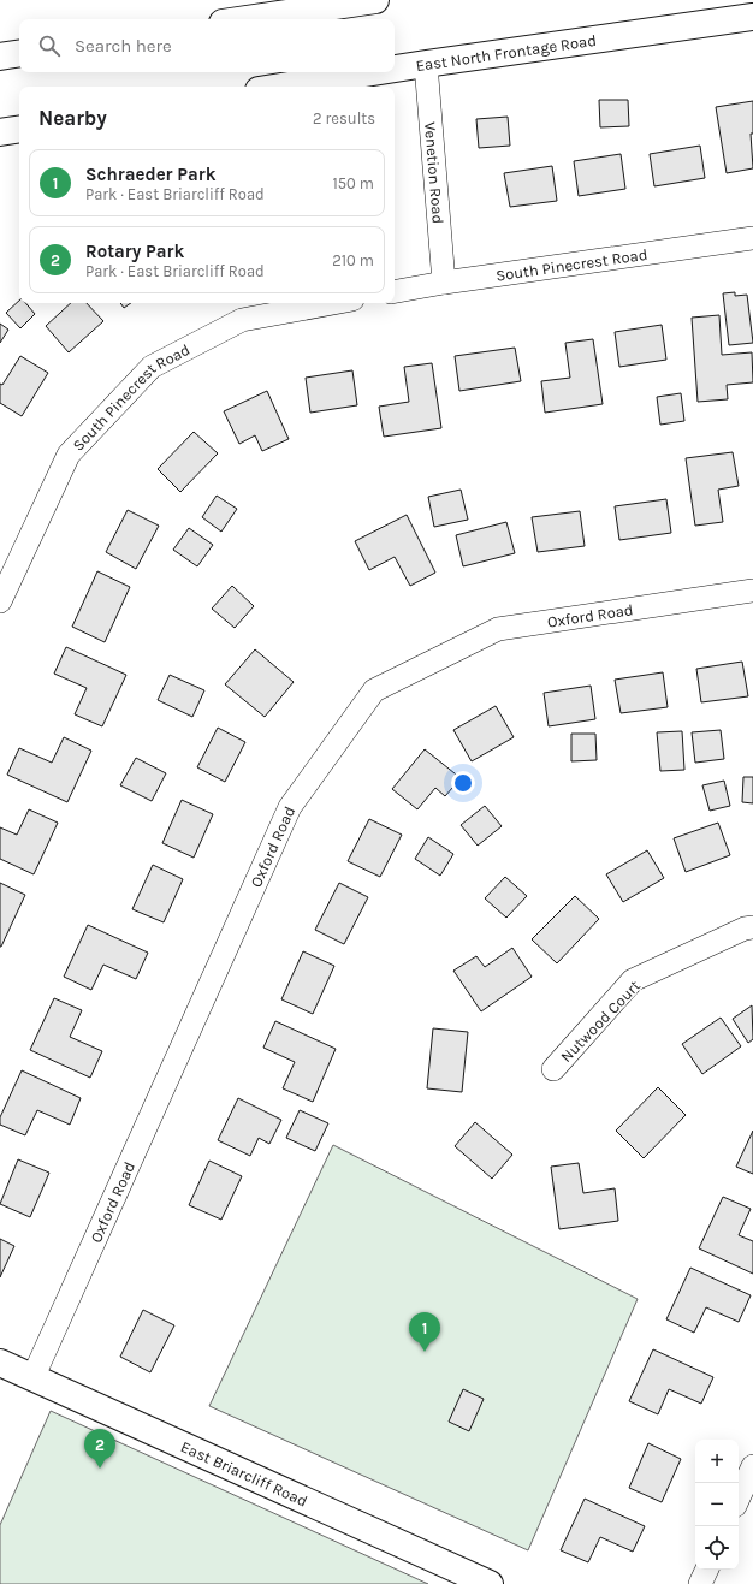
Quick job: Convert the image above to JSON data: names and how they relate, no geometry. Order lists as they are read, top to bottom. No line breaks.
{"streets":{"main road":["East North Frontage Road","East Briarcliff Road"],"street":["Venetion Road","South Pinecrest Road","Oxford Road","Nutwood Court"]},"crossings":[["East North Frontage Road","Venetion Road"],["Venetion Road","South Pinecrest Road"],["Oxford Road","East Briarcliff Road"]],"page":{"search":"Search here","heading":["Nearby","2 results"],"list":[{"mark":"1","name":"Schraeder Park","note":"Park · East Briarcliff Road","value":"150 m"},{"mark":"2","name":"Rotary Park","note":"Park · East Briarcliff Road","value":"210 m"}],"pins":["1","2"],"map_buttons":["+","−"]}}
